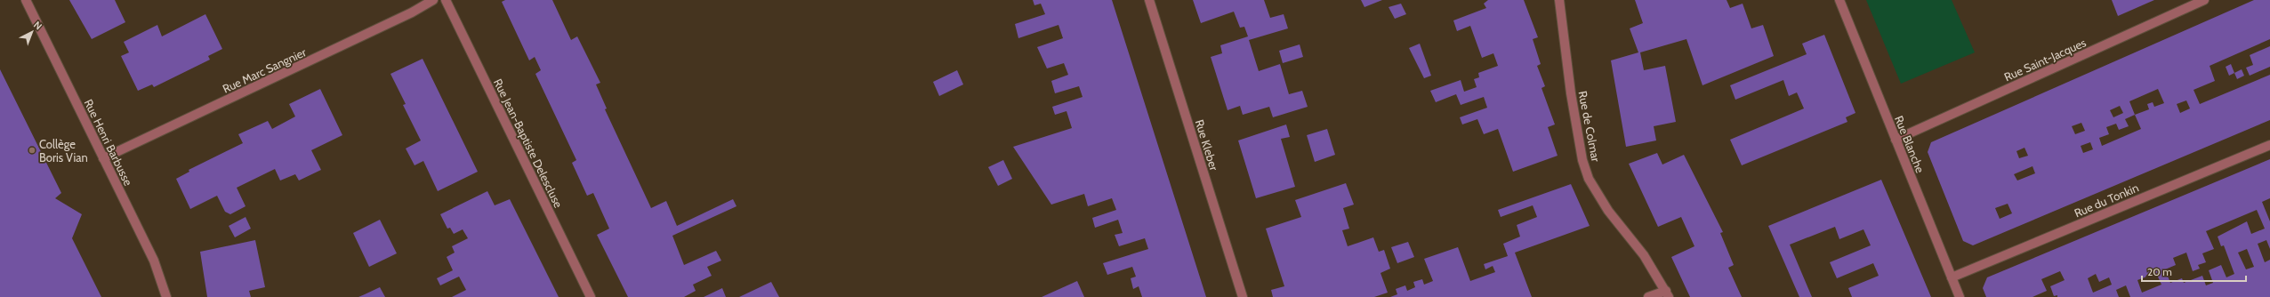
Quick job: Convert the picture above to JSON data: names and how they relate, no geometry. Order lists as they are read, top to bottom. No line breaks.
{"streets":{"street":["Rue Saint-Jacques","Rue Marc Sangnier","Rue de Colmar","Rue Henri Barbusse","Rue Jean-Baptiste Delescluse","Rue Blanche","Rue Kleber","Rue du Tonkin"]},"crossings":[["Rue Saint-Jacques","Rue Blanche"],["Rue Marc Sangnier","Rue Henri Barbusse"],["Rue Blanche","Rue du Tonkin"]],"places":["Collège Boris Vian"],"scale_bar":"20 m","north":"top right"}
